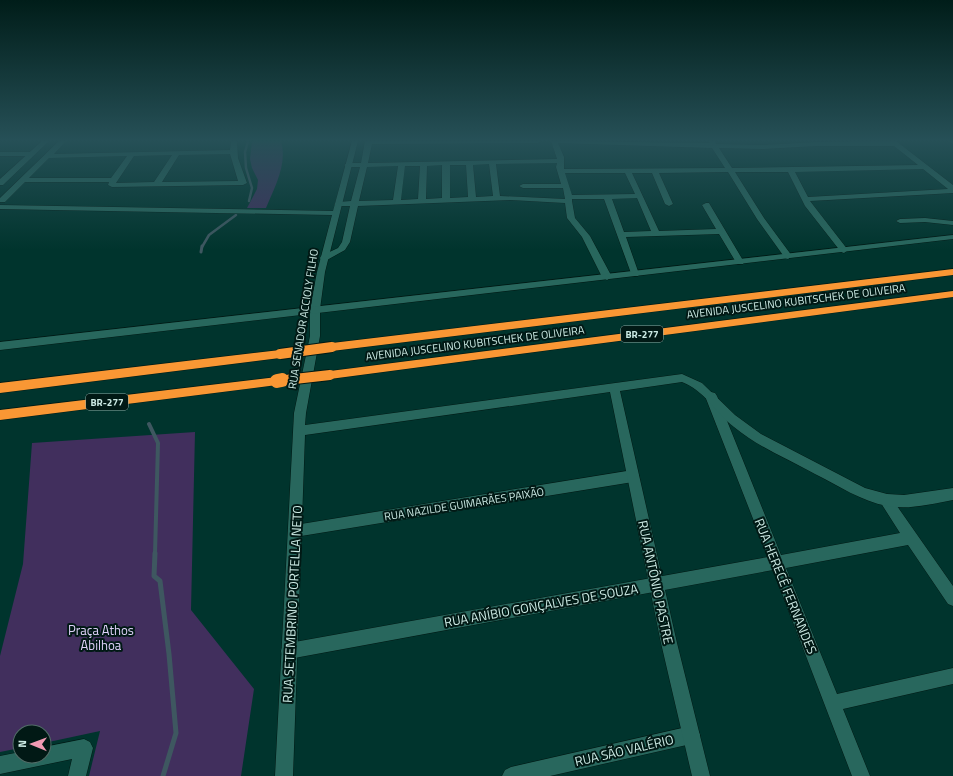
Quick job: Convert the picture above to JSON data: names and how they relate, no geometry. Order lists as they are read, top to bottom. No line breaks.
{"streets":{"highway":["AVENIDA JUSCELINO KUBITSCHEK DE OLIVEIRA","BR-277"],"street":["RUA SENADOR ACCIOLY FILHO","RUA NAZILDE GUIMARÃES PAIXÃO","RUA ANTÔNIO PASTRE","RUA HERECÊ FERNANDES","RUA SETEMBRINO PORTELLA NETO","RUA ANÍBIO GONÇALVES DE SOUZA","RUA SÃO VALÉRIO"]},"crossings":[["RUA SENADOR ACCIOLY FILHO","RUA SETEMBRINO PORTELLA NETO"],["RUA NAZILDE GUIMARÃES PAIXÃO","RUA ANTÔNIO PASTRE"],["RUA NAZILDE GUIMARÃES PAIXÃO","RUA SETEMBRINO PORTELLA NETO"],["RUA ANTÔNIO PASTRE","RUA ANÍBIO GONÇALVES DE SOUZA"],["RUA ANTÔNIO PASTRE","RUA SÃO VALÉRIO"],["RUA HERECÊ FERNANDES","RUA ANÍBIO GONÇALVES DE SOUZA"],["RUA SETEMBRINO PORTELLA NETO","RUA ANÍBIO GONÇALVES DE SOUZA"]],"parks":["Praça Athos Abilhoa"],"north":"left"}
